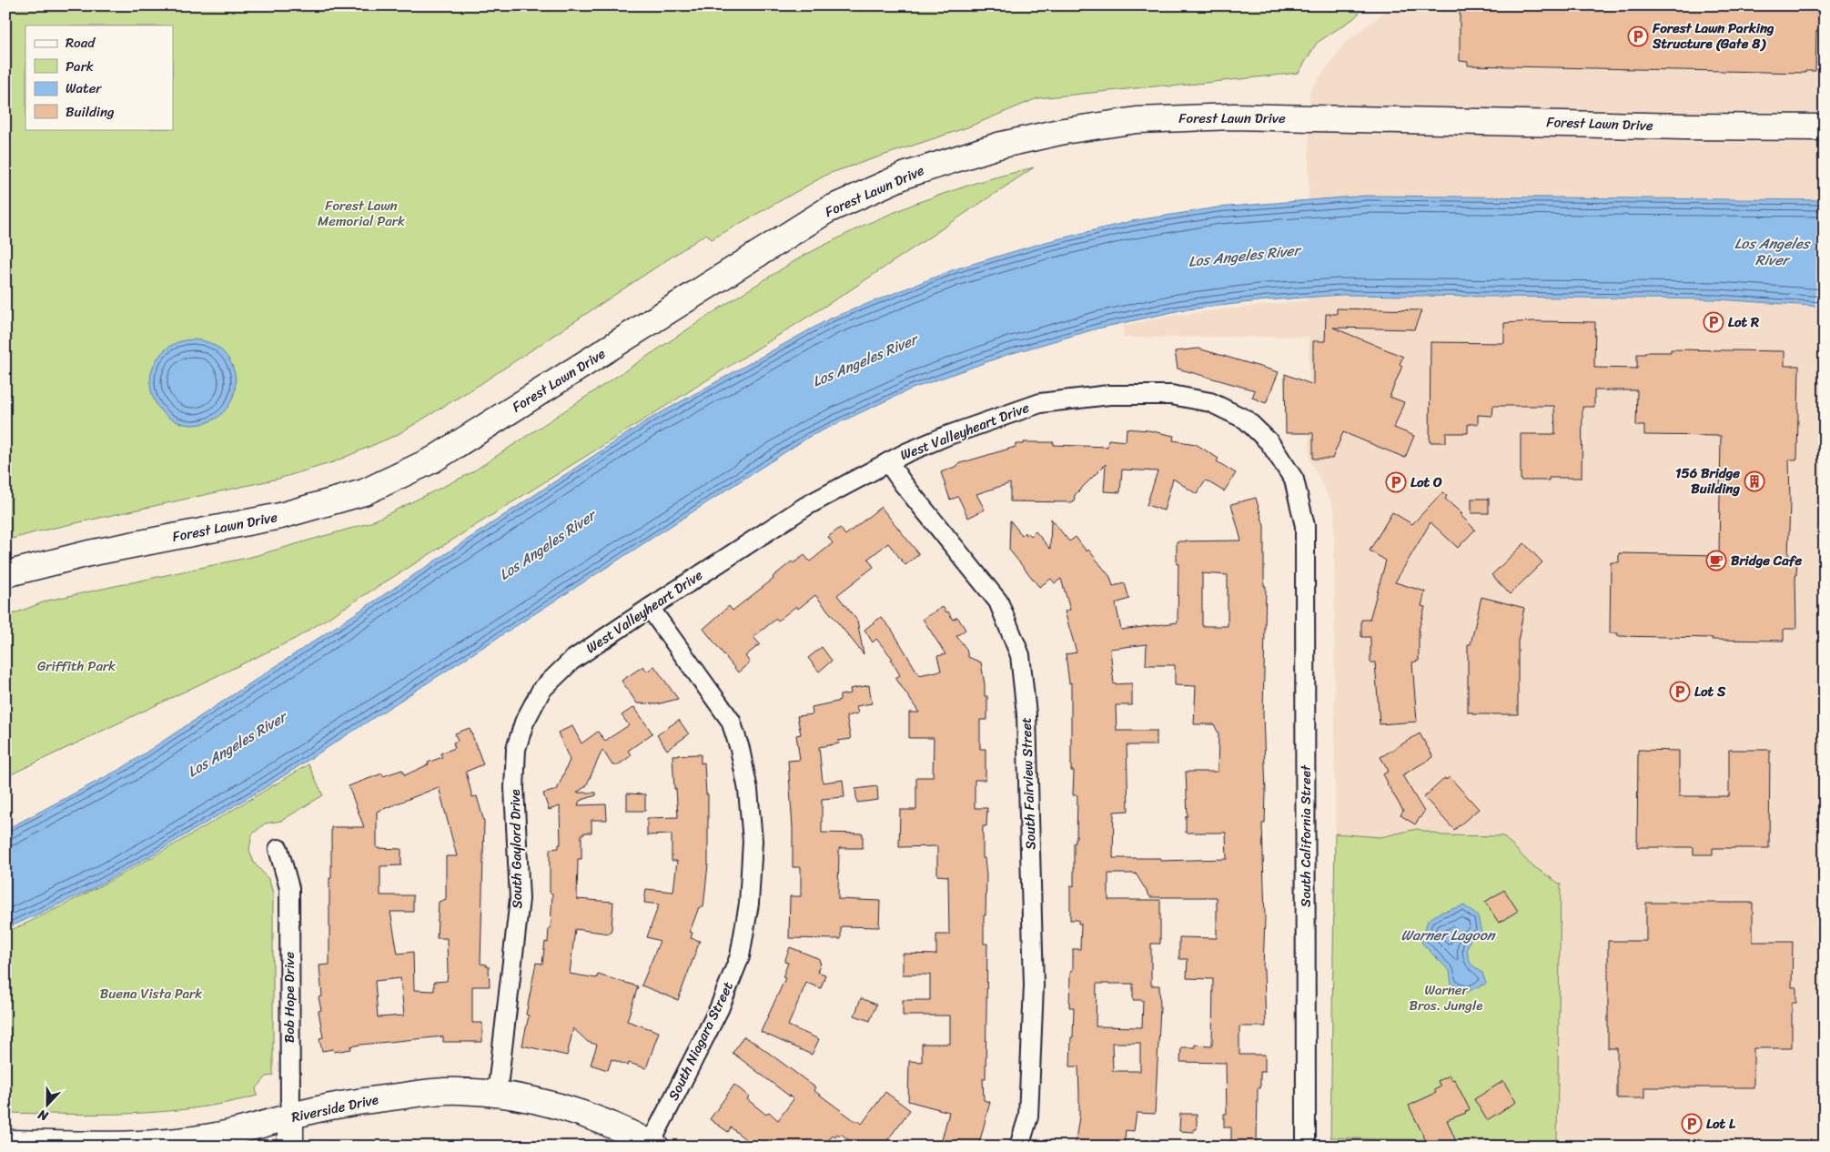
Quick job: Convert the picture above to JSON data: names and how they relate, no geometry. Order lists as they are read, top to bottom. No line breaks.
{"streets":{"street":["Forest Lawn Drive","West Valleyheart Drive","South Fairview Street","South California Street","South Gaylord Drive","Bob Hope Drive","South Niagara Street","Riverside Drive"]},"crossings":[["West Valleyheart Drive","South Fairview Street"],["West Valleyheart Drive","South California Street"],["West Valleyheart Drive","South Gaylord Drive"],["West Valleyheart Drive","South Niagara Street"],["South Gaylord Drive","Riverside Drive"],["Bob Hope Drive","Riverside Drive"],["South Niagara Street","Riverside Drive"]],"water":["Los Angeles River","Warner Lagoon"],"parks":["Forest Lawn Memorial Park","Griffith Park","Warner Bros. Jungle","Buena Vista Park"],"places":{"parking":["Forest Lawn Parking Structure (Gate 8)","Lot R","Lot O","Lot S","Lot L"],"building":["156 Bridge Building"],"cafe":["Bridge Cafe"]},"legend":["Road","Park","Water","Building"],"north":"bottom"}
